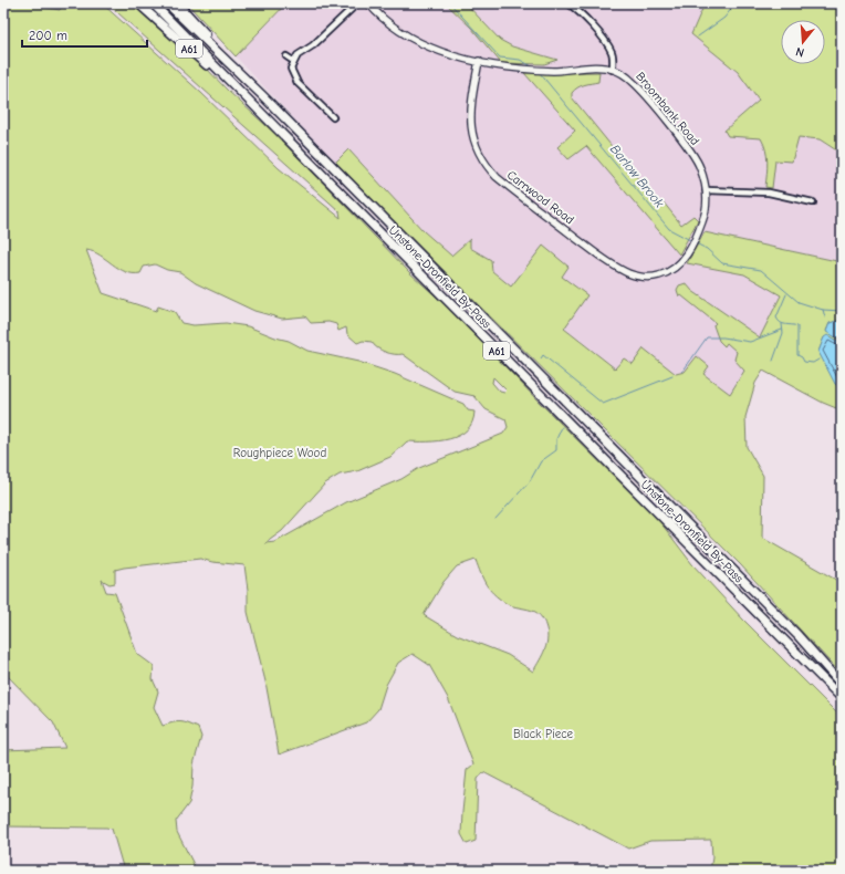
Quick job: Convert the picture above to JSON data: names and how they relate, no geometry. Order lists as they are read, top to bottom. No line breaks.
{"streets":{"highway":["A61","Unstone-Dronfield By-Pass"],"street":["Broombank Road","Carrwood Road"]},"crossings":[["A61","Unstone-Dronfield By-Pass"],["Broombank Road","Carrwood Road"]],"water":["Barlow Brook"],"parks":["Roughpiece Wood","Black Piece"],"scale_bar":"200 m","north":"bottom"}
